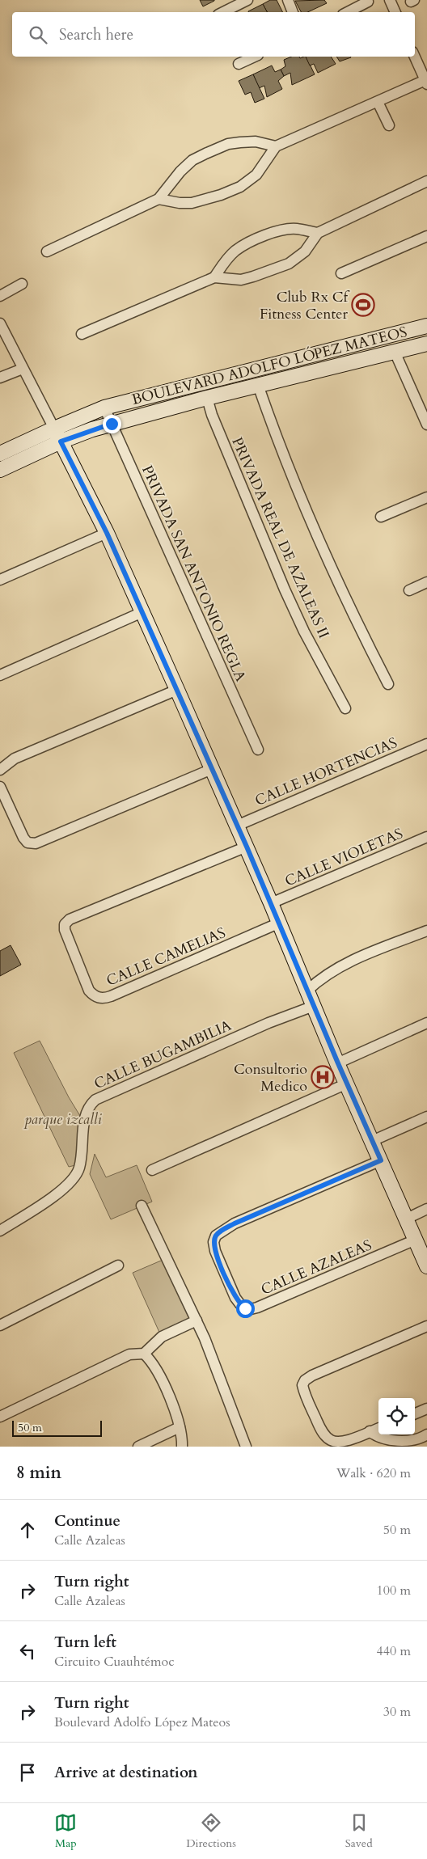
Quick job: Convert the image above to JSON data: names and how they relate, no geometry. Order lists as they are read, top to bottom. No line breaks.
{"streets":{"street":["BOULEVARD ADOLFO LÓPEZ MATEOS","PRIVADA REAL DE AZALEAS II","PRIVADA SAN ANTONIO REGLA","CALLE HORTENCIAS","CALLE VIOLETAS","CALLE CAMELIAS","CALLE BUGAMBILIA","CALLE AZALEAS"]},"crossings":[["BOULEVARD ADOLFO LÓPEZ MATEOS","PRIVADA REAL DE AZALEAS II"],["BOULEVARD ADOLFO LÓPEZ MATEOS","PRIVADA SAN ANTONIO REGLA"]],"parks":["parque izcalli"],"places":{"sports":["Club Rx Cf Fitness Center"],"hospital":["Consultorio Medico"]},"scale_bar":"50 m","page":{"search":"Search here","scale":"50 m","heading":["8 min","Walk · 620 m"],"list":[["Continue","Calle Azaleas","50 m"],["Turn right","Calle Azaleas","100 m"],["Turn left","Circuito Cuauhtémoc","440 m"],["Turn right","Boulevard Adolfo López Mateos","30 m"],"Arrive at destination"],"nav":["Map","Directions","Saved"]}}
